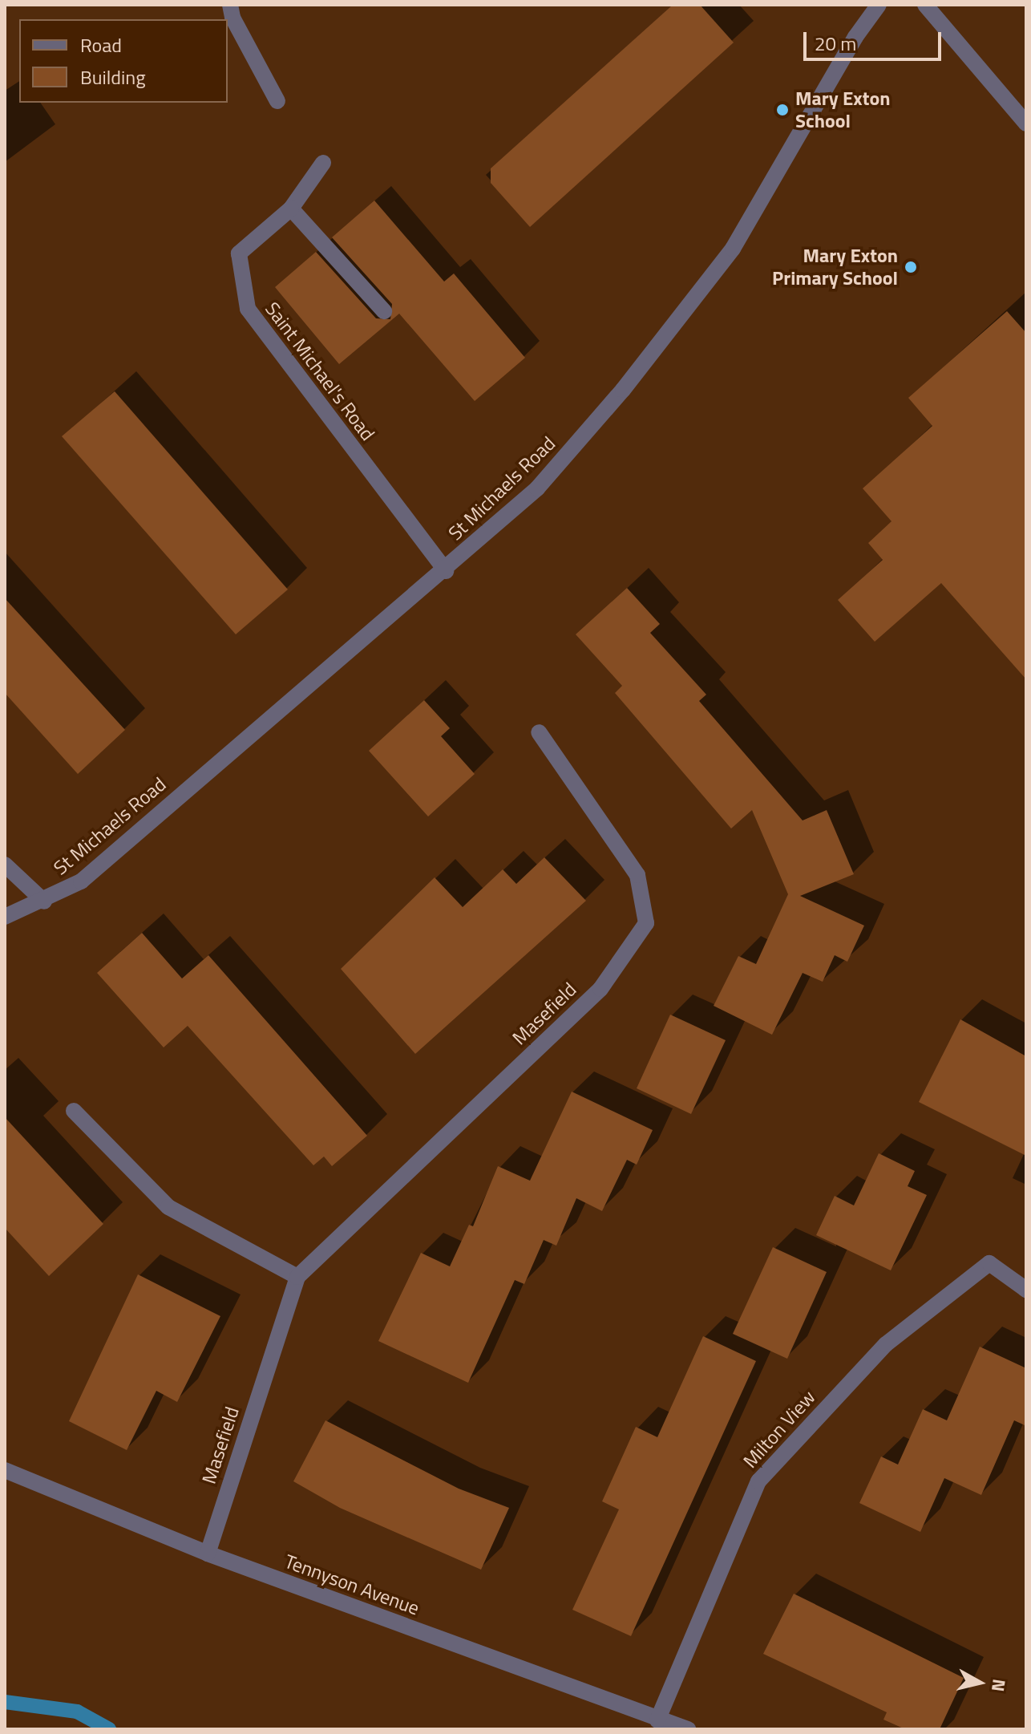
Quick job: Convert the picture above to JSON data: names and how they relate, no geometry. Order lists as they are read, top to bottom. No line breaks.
{"streets":{"street":["Saint Michael's Road","St Michaels Road","Masefield","Milton View","Tennyson Avenue"]},"crossings":[["Saint Michael's Road","St Michaels Road"],["Masefield","Tennyson Avenue"],["Milton View","Tennyson Avenue"]],"places":["Mary Exton School","Mary Exton Primary School"],"legend":["Road","Building"],"scale_bar":"20 m","north":"right"}
